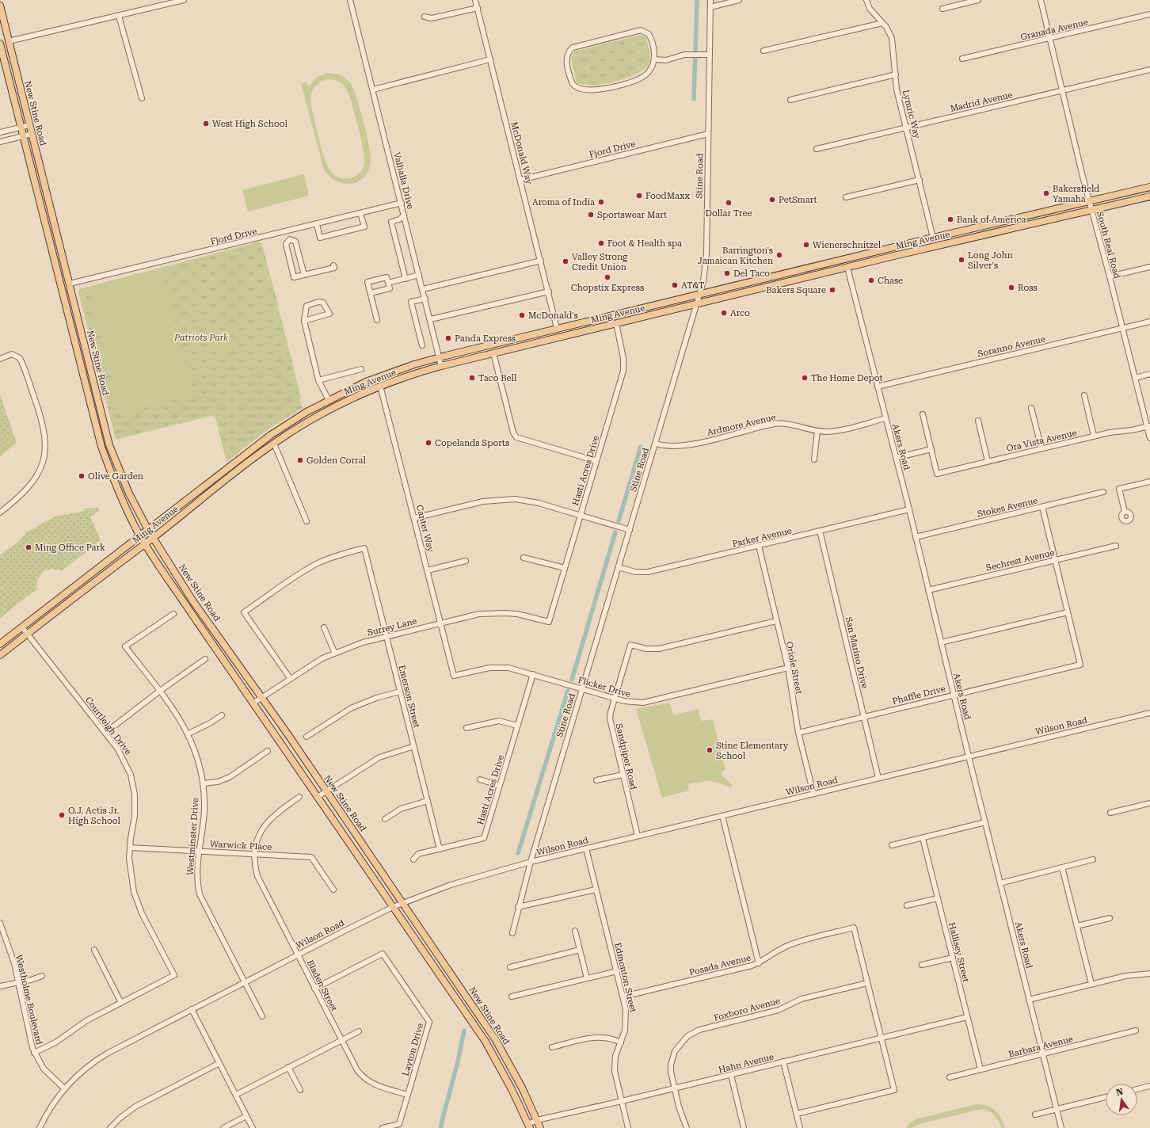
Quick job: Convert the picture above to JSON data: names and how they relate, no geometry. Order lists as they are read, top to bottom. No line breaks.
{"streets":{"main road":["New Stine Road","Ming Avenue"],"street":["Granada Avenue","Madrid Avenue","Lymric Way","Fjord Drive","McDonald Way","Stine Road","Valhalla Drive","South Real Road","Soranno Avenue","Ardmore Avenue","Ora Vista Avenue","Akers Road","Hasti Acres Drive","Stokes Avenue","Canter Way","Parker Avenue","Sechrest Avenue","Surrey Lane","San Marino Drive","Oriole Street","Flicker Drive","Phaffle Drive","Emerson Street","Courtleigh Drive","Wilson Road","Sandpiper Road","Westminster Drive","Warwick Place","Hallisey Street","Posada Avenue","Edmonton Street","Bladen Street","Westholme Boulevard","Foxboro Avenue","Barbara Avenue","Layton Drive","Hahn Avenue"]},"crossings":[["Granada Avenue","South Real Road"],["Madrid Avenue","Lymric Way"],["Madrid Avenue","South Real Road"],["New Stine Road","Fjord Drive"],["New Stine Road","Ming Avenue"],["New Stine Road","Surrey Lane"],["New Stine Road","Wilson Road"],["New Stine Road","Hahn Avenue"],["Lymric Way","Ming Avenue"],["Fjord Drive","McDonald Way"],["Fjord Drive","Stine Road"],["Fjord Drive","Valhalla Drive"],["McDonald Way","Ming Avenue"],["Stine Road","Ming Avenue"],["Stine Road","Ardmore Avenue"],["Stine Road","Parker Avenue"],["Stine Road","Flicker Drive"],["Stine Road","Wilson Road"],["Valhalla Drive","Ming Avenue"],["Ming Avenue","South Real Road"],["Ming Avenue","Akers Road"],["Ming Avenue","Hasti Acres Drive"],["Ming Avenue","Canter Way"],["Ming Avenue","Courtleigh Drive"],["South Real Road","Soranno Avenue"],["South Real Road","Ora Vista Avenue"],["Soranno Avenue","Akers Road"],["Ardmore Avenue","Akers Road"],["Akers Road","Stokes Avenue"],["Akers Road","Parker Avenue"],["Akers Road","Sechrest Avenue"],["Akers Road","Phaffle Drive"],["Akers Road","Wilson Road"],["Akers Road","Barbara Avenue"],["Hasti Acres Drive","Surrey Lane"],["Hasti Acres Drive","Flicker Drive"],["Hasti Acres Drive","Emerson Street"],["Canter Way","Surrey Lane"],["Canter Way","Flicker Drive"],["Parker Avenue","San Marino Drive"],["Parker Avenue","Oriole Street"],["Surrey Lane","Emerson Street"],["San Marino Drive","Phaffle Drive"],["San Marino Drive","Wilson Road"],["Oriole Street","Flicker Drive"],["Oriole Street","Phaffle Drive"],["Oriole Street","Wilson Road"],["Oriole Street","Sandpiper Road"],["Flicker Drive","Sandpiper Road"],["Courtleigh Drive","Warwick Place"],["Wilson Road","Sandpiper Road"],["Wilson Road","Westminster Drive"],["Wilson Road","Edmonton Street"],["Wilson Road","Bladen Street"],["Wilson Road","Westholme Boulevard"],["Westminster Drive","Warwick Place"],["Warwick Place","Bladen Street"],["Hallisey Street","Barbara Avenue"],["Hallisey Street","Hahn Avenue"],["Posada Avenue","Edmonton Street"],["Posada Avenue","Foxboro Avenue"],["Edmonton Street","Hahn Avenue"],["Bladen Street","Layton Drive"],["Foxboro Avenue","Hahn Avenue"]],"parks":["Patriots Park"],"places":["West High School","Bakersfield Yamaha","FoodMaxx","PetSmart","Aroma of India","Dollar Tree","Sportswear Mart","Bank of America","Foot & Health spa","Wienerschnitzel","Barrington's Jamaican Kitchen","Long John Silver's","Valley Strong Credit Union","Del Taco","Chopstix Express","Chase","AT&T","Ross","Bakers Square","Arco","McDonald's","Panda Express","Taco Bell","The Home Depot","Copelands Sports","Golden Corral","Olive Garden","Ming Office Park","Stine Elementary School","O.J. Actis Jr. High School"],"north":"top"}
